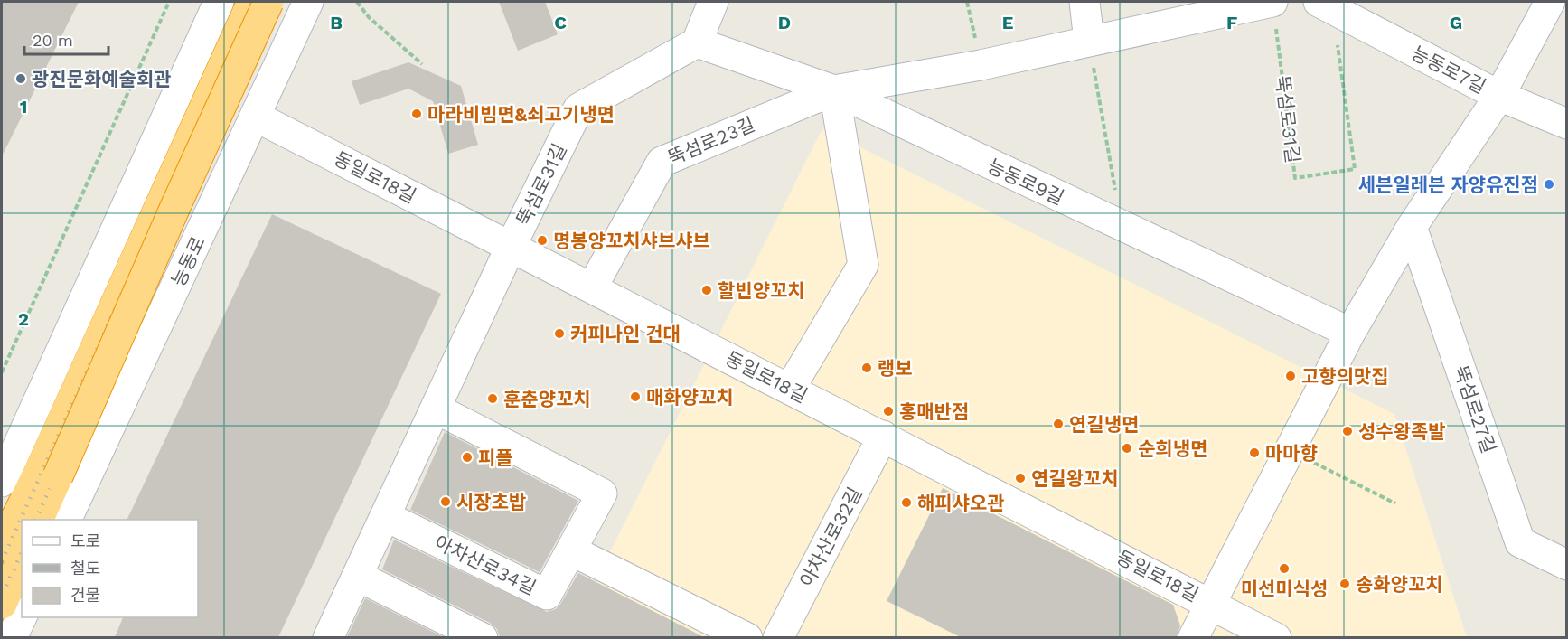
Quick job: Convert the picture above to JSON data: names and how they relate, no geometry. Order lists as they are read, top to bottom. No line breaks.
{"streets":{"street":["능동로7길","뚝섬로31길","뚝섬로23길","동일로18길","능동로9길","능동로","뚝섬로27길","아차산로32길","아차산로34길"]},"crossings":[["능동로7길","뚝섬로31길"],["뚝섬로31길","뚝섬로23길"],["뚝섬로31길","동일로18길"],["뚝섬로31길","능동로9길"],["뚝섬로23길","동일로18길"],["뚝섬로23길","능동로9길"],["동일로18길","능동로"],["동일로18길","아차산로32길"]],"places":["광진문화예술회관","마라비빔면&쇠고기냉면","세븐일레븐 자양유진점","명봉양꼬치샤브샤브","할빈양꼬치","커피나인 건대","랭보","고향의맛집","매화양꼬치","훈춘양꼬치","홍매반점","연길냉면","성수왕족발","순희냉면","마마향","피플","연길왕꼬치","시장초밥","해피샤오관","미선미식성","송화양꼬치"],"legend":["도로","철도","건물"],"scale_bar":"20 m","grid":{"columns":["B","C","D","E","F","G"],"rows":["1","2"]}}
